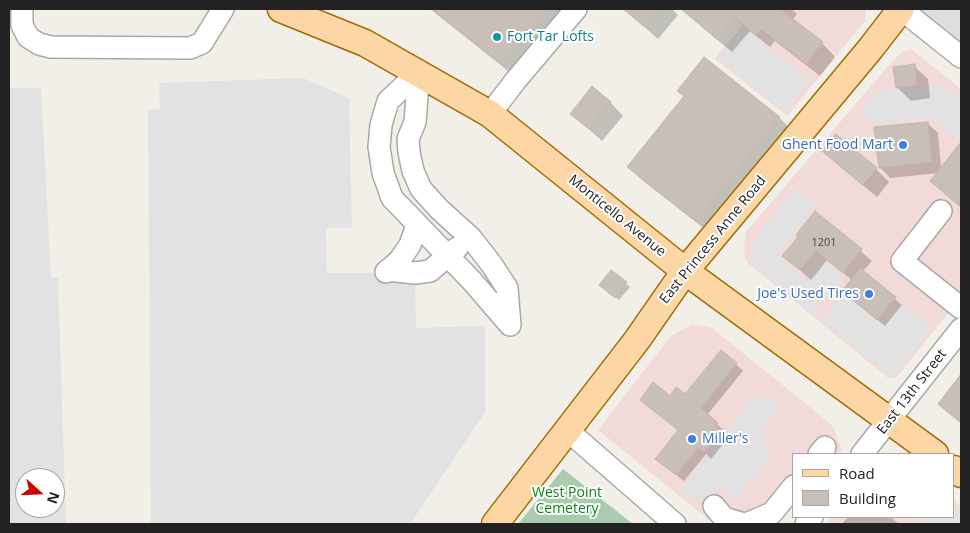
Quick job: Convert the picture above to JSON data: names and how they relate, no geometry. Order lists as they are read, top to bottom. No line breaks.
{"streets":{"main road":["Monticello Avenue","East Princess Anne Road"],"street":["East 13th Street"]},"crossings":[["Monticello Avenue","East Princess Anne Road"],["Monticello Avenue","East 13th Street"]],"parks":["West Point Cemetery"],"places":["Fort Tar Lofts","Ghent Food Mart","Joe's Used Tires","Miller's"],"house_numbers":["1201"],"legend":["Road","Building"],"north":"right"}
